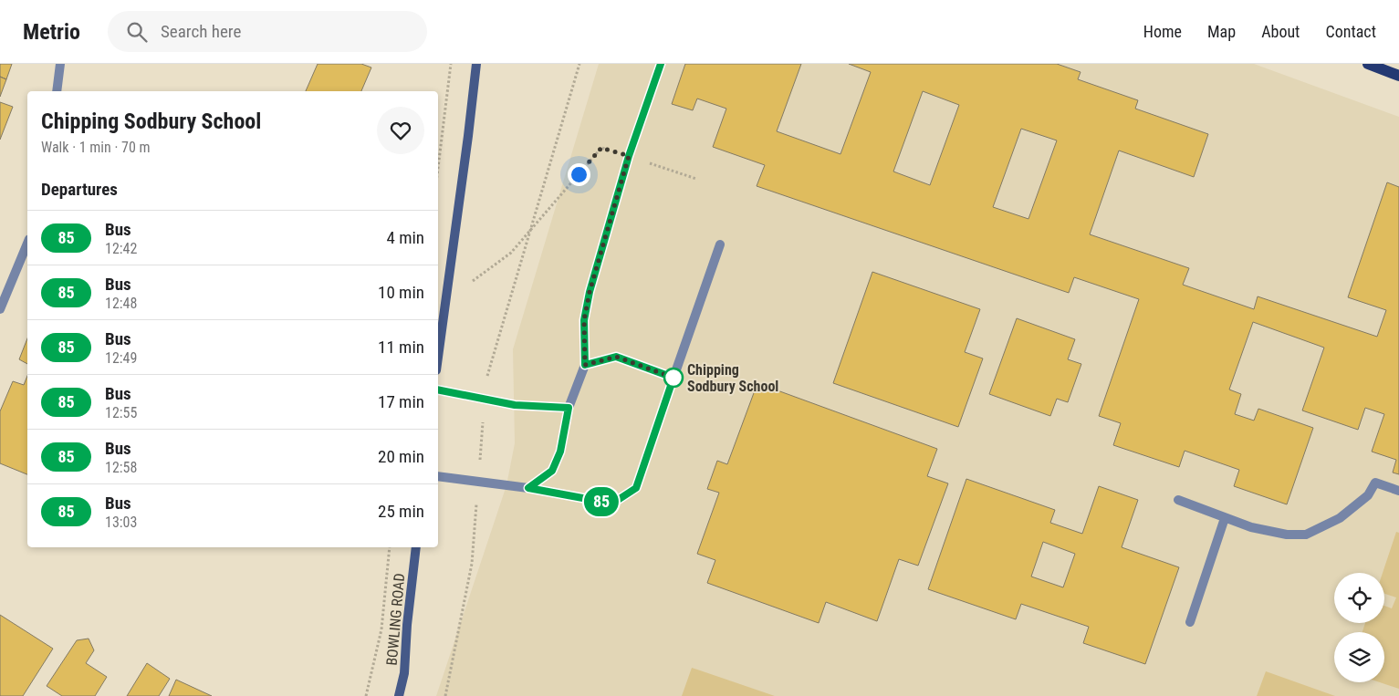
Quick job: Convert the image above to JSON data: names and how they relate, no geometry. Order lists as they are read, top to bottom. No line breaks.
{"streets":{"street":["BOWLING ROAD"]},"places":["Chipping Sodbury School"],"lines":["bus line 85"],"page":{"header":"Metrio","search":"Search here","nav":["Home","Map","About","Contact"],"on_map":"85","heading":[["Chipping Sodbury School","Walk · 1 min · 70 m"],"Departures"],"list":[{"mark":"85","name":"Bus","note":"12:42","value":"4 min"},{"mark":"85","name":"Bus","note":"12:48","value":"10 min"},{"mark":"85","name":"Bus","note":"12:49","value":"11 min"},{"mark":"85","name":"Bus","note":"12:55","value":"17 min"},{"mark":"85","name":"Bus","note":"12:58","value":"20 min"},{"mark":"85","name":"Bus","note":"13:03","value":"25 min"}]}}
